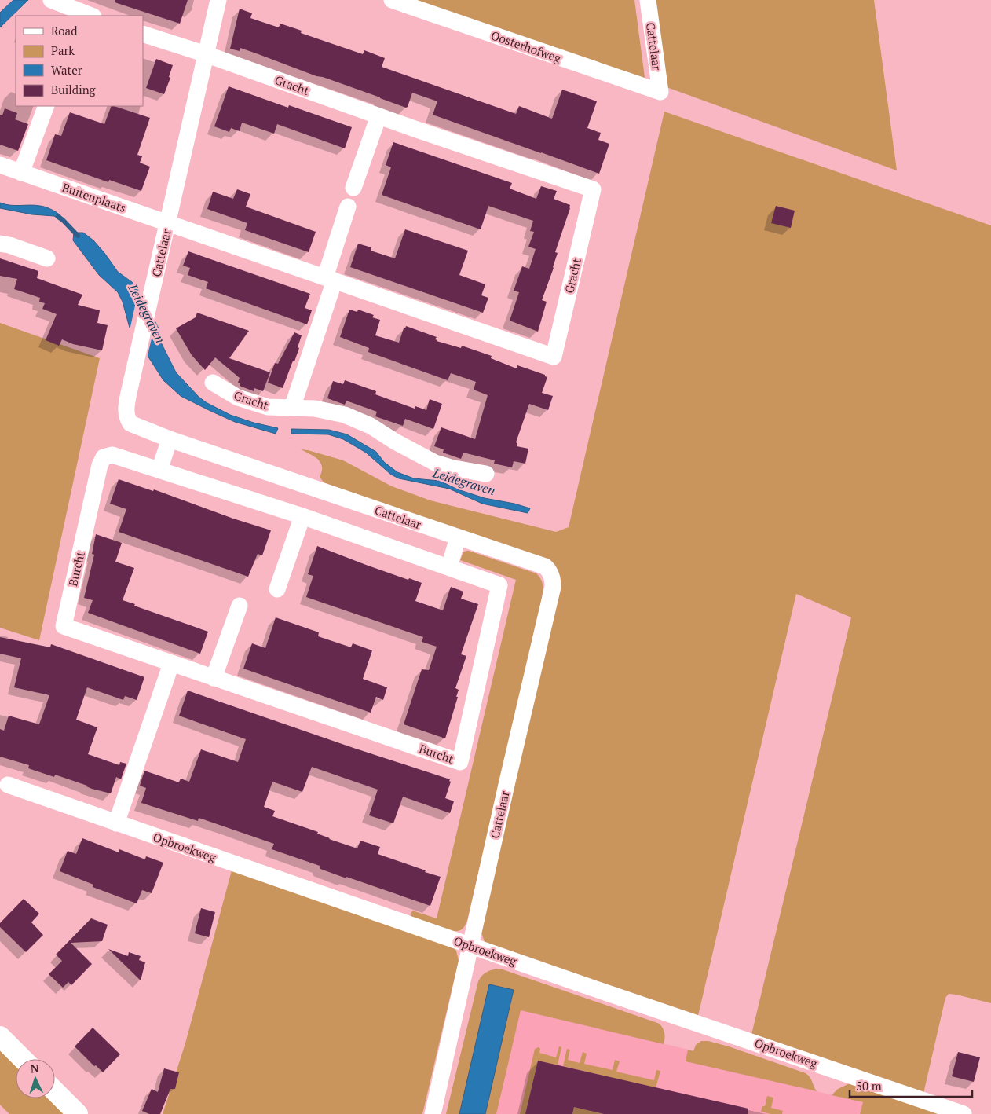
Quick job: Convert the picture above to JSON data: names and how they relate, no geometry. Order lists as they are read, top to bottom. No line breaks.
{"streets":{"street":["Oosterhofweg","Cattelaar","Gracht","Buitenplaats","Burcht","Opbroekweg"]},"crossings":[["Oosterhofweg","Cattelaar"],["Cattelaar","Gracht"],["Cattelaar","Buitenplaats"],["Cattelaar","Opbroekweg"],["Gracht","Buitenplaats"]],"water":["Leidegraven"],"legend":["Road","Park","Water","Building"],"scale_bar":"50 m","north":"top"}
